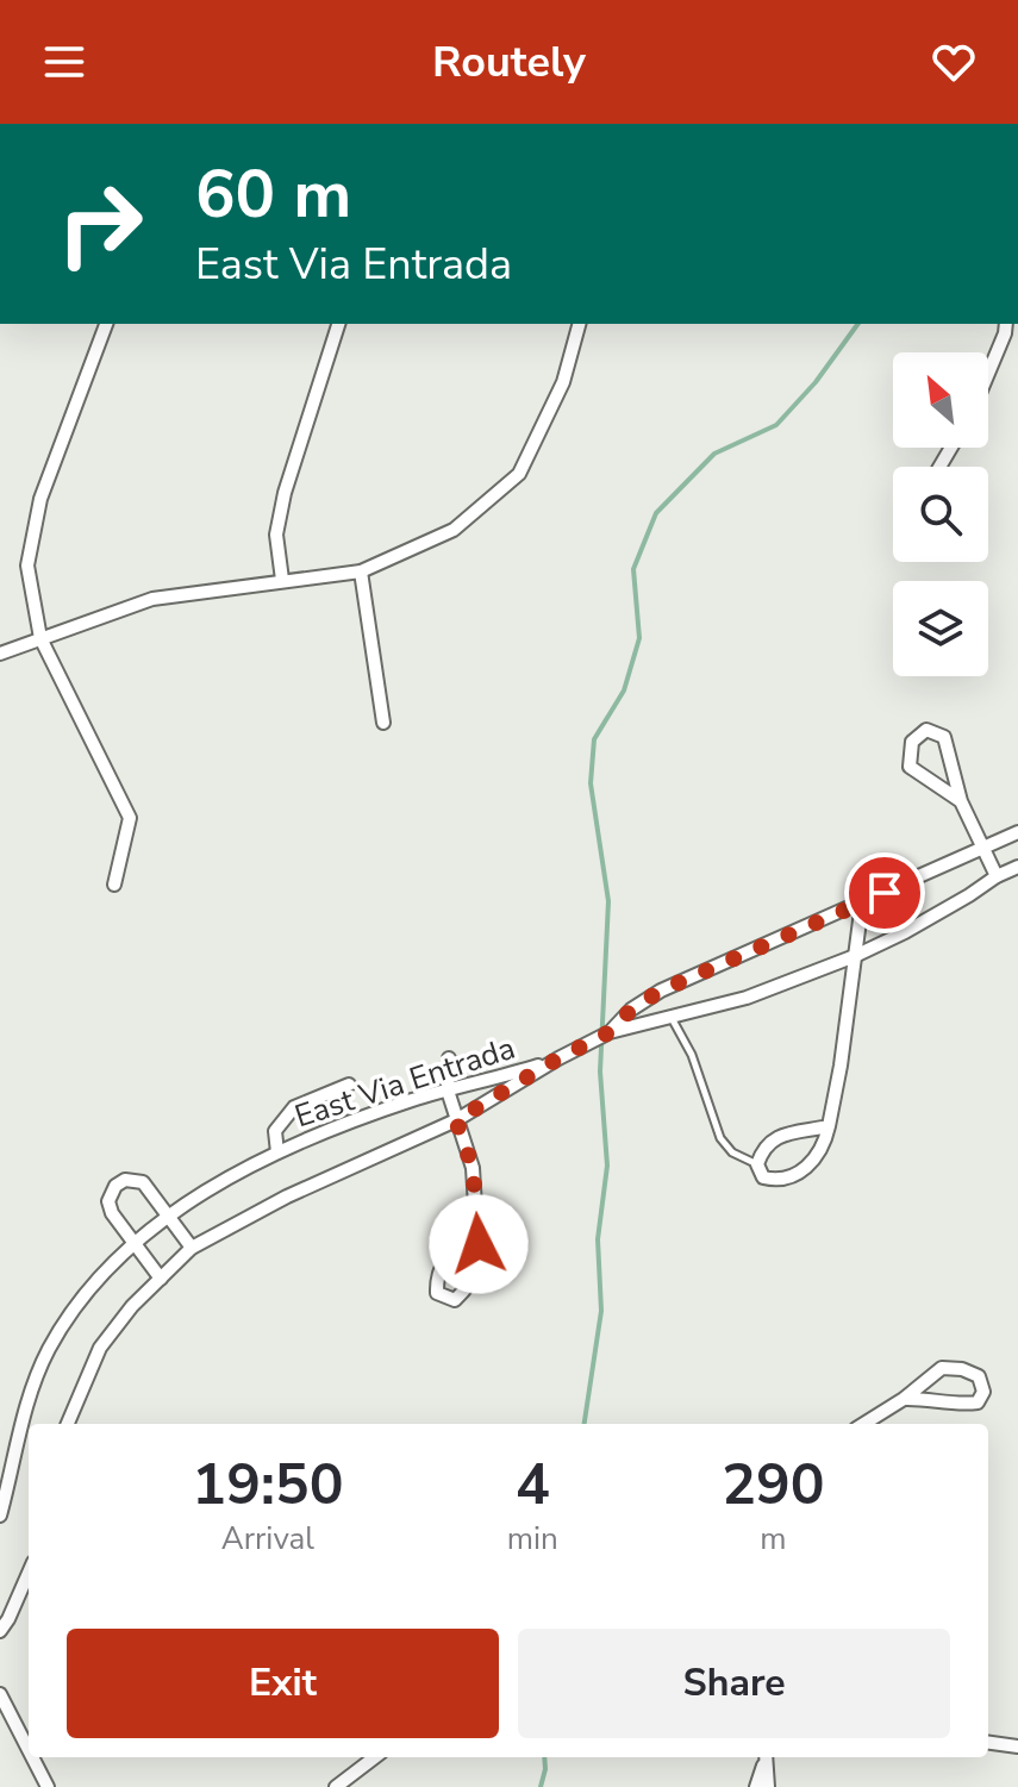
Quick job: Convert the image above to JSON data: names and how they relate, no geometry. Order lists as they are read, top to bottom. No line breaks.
{"streets":{"street":["East Via Entrada"]},"north":"top left","page":{"header":"Routely","turn":["60 m","East Via Entrada"],"eta":["19:50","Arrival","4","min","290","m"],"buttons":["Exit","Share"]}}
